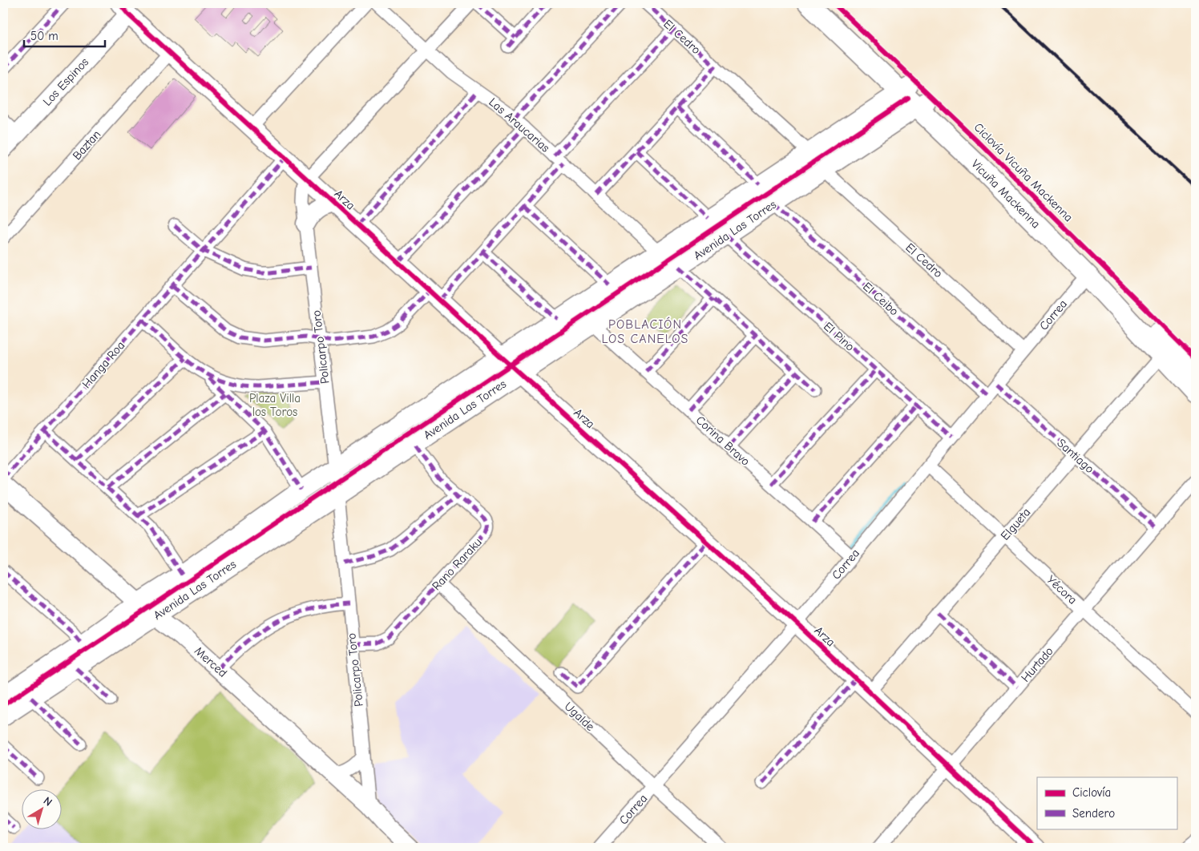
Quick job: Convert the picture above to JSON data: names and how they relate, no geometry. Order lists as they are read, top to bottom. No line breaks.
{"streets":{"main road":["Los Espinos","Vicuña Mackenna","Arza","Avenida Las Torres","Merced"],"street":["El Cedro","Las Araucarias","Baztan","El Ceibo","Correa","El Pino","Policarpo Toro","Hanga Roa","Corina Bravo","Santiago","Elgueta","Rano Raraku","Yécora","Hurtado","Ugalde"],"cycle path":["Ciclovía Vicuña Mackenna"]},"crossings":[["El Cedro","Avenida Las Torres"],["El Cedro","Correa"],["Los Espinos","Arza"],["Las Araucarias","Avenida Las Torres"],["Las Araucarias","Policarpo Toro"],["Baztan","Arza"],["Vicuña Mackenna","Avenida Las Torres"],["Vicuña Mackenna","Correa"],["Vicuña Mackenna","Elgueta"],["Arza","Avenida Las Torres"],["Arza","Correa"],["Arza","Policarpo Toro"],["Arza","Hanga Roa"],["Arza","Elgueta"],["Arza","Hurtado"],["Avenida Las Torres","El Ceibo"],["Avenida Las Torres","El Pino"],["Avenida Las Torres","Policarpo Toro"],["Avenida Las Torres","Corina Bravo"],["Avenida Las Torres","Rano Raraku"],["Avenida Las Torres","Merced"],["El Ceibo","Correa"],["Correa","El Pino"],["Correa","Corina Bravo"],["Correa","Santiago"],["Correa","Yécora"],["Correa","Ugalde"],["Policarpo Toro","Rano Raraku"],["Policarpo Toro","Merced"],["Santiago","Elgueta"],["Santiago","Hurtado"],["Elgueta","Yécora"],["Rano Raraku","Ugalde"],["Yécora","Hurtado"]],"districts":["POBLACIÓN LOS CANELOS"],"parks":["Plaza Villa los Toros"],"legend":["Ciclovía","Sendero"],"scale_bar":"50 m","north":"top right"}
